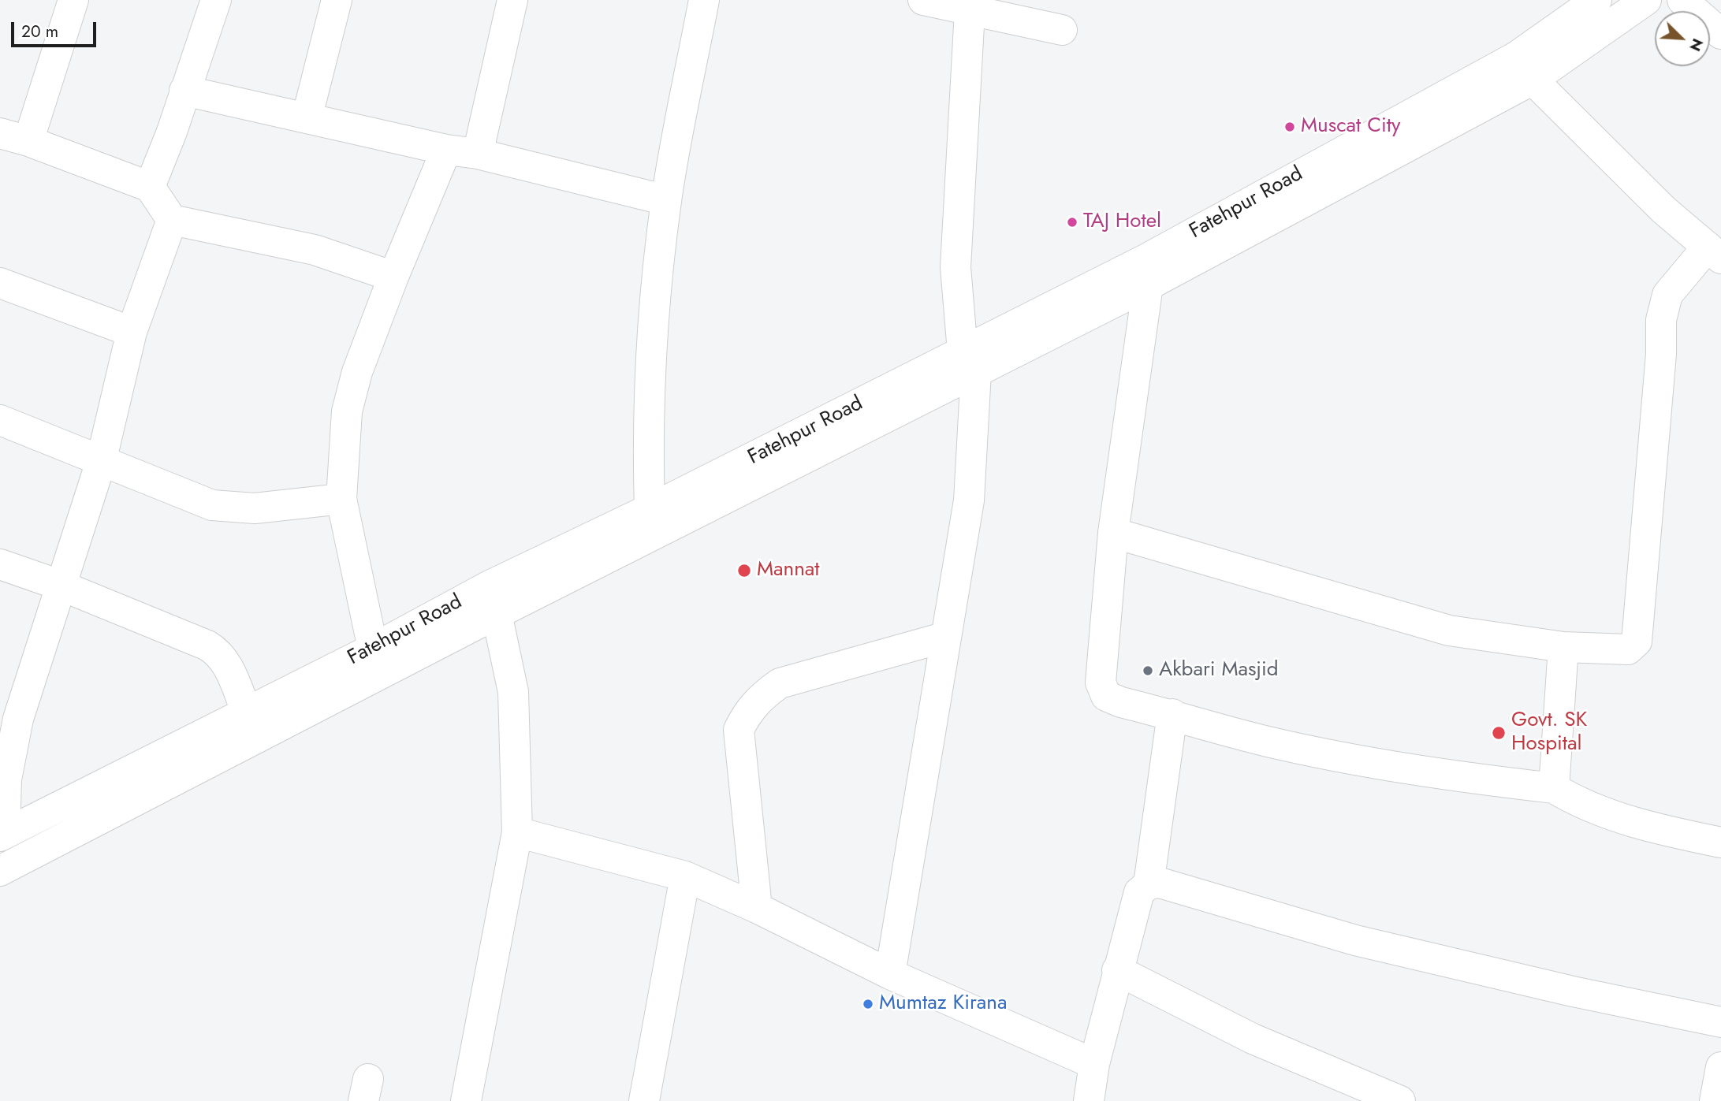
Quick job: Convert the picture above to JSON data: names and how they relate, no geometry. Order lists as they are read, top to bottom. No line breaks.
{"streets":{"street":["Fatehpur Road"]},"places":["Muscat City","TAJ Hotel","Mannat","Akbari Masjid","Govt. SK Hospital","Mumtaz Kirana"],"scale_bar":"20 m","north":"bottom right"}
